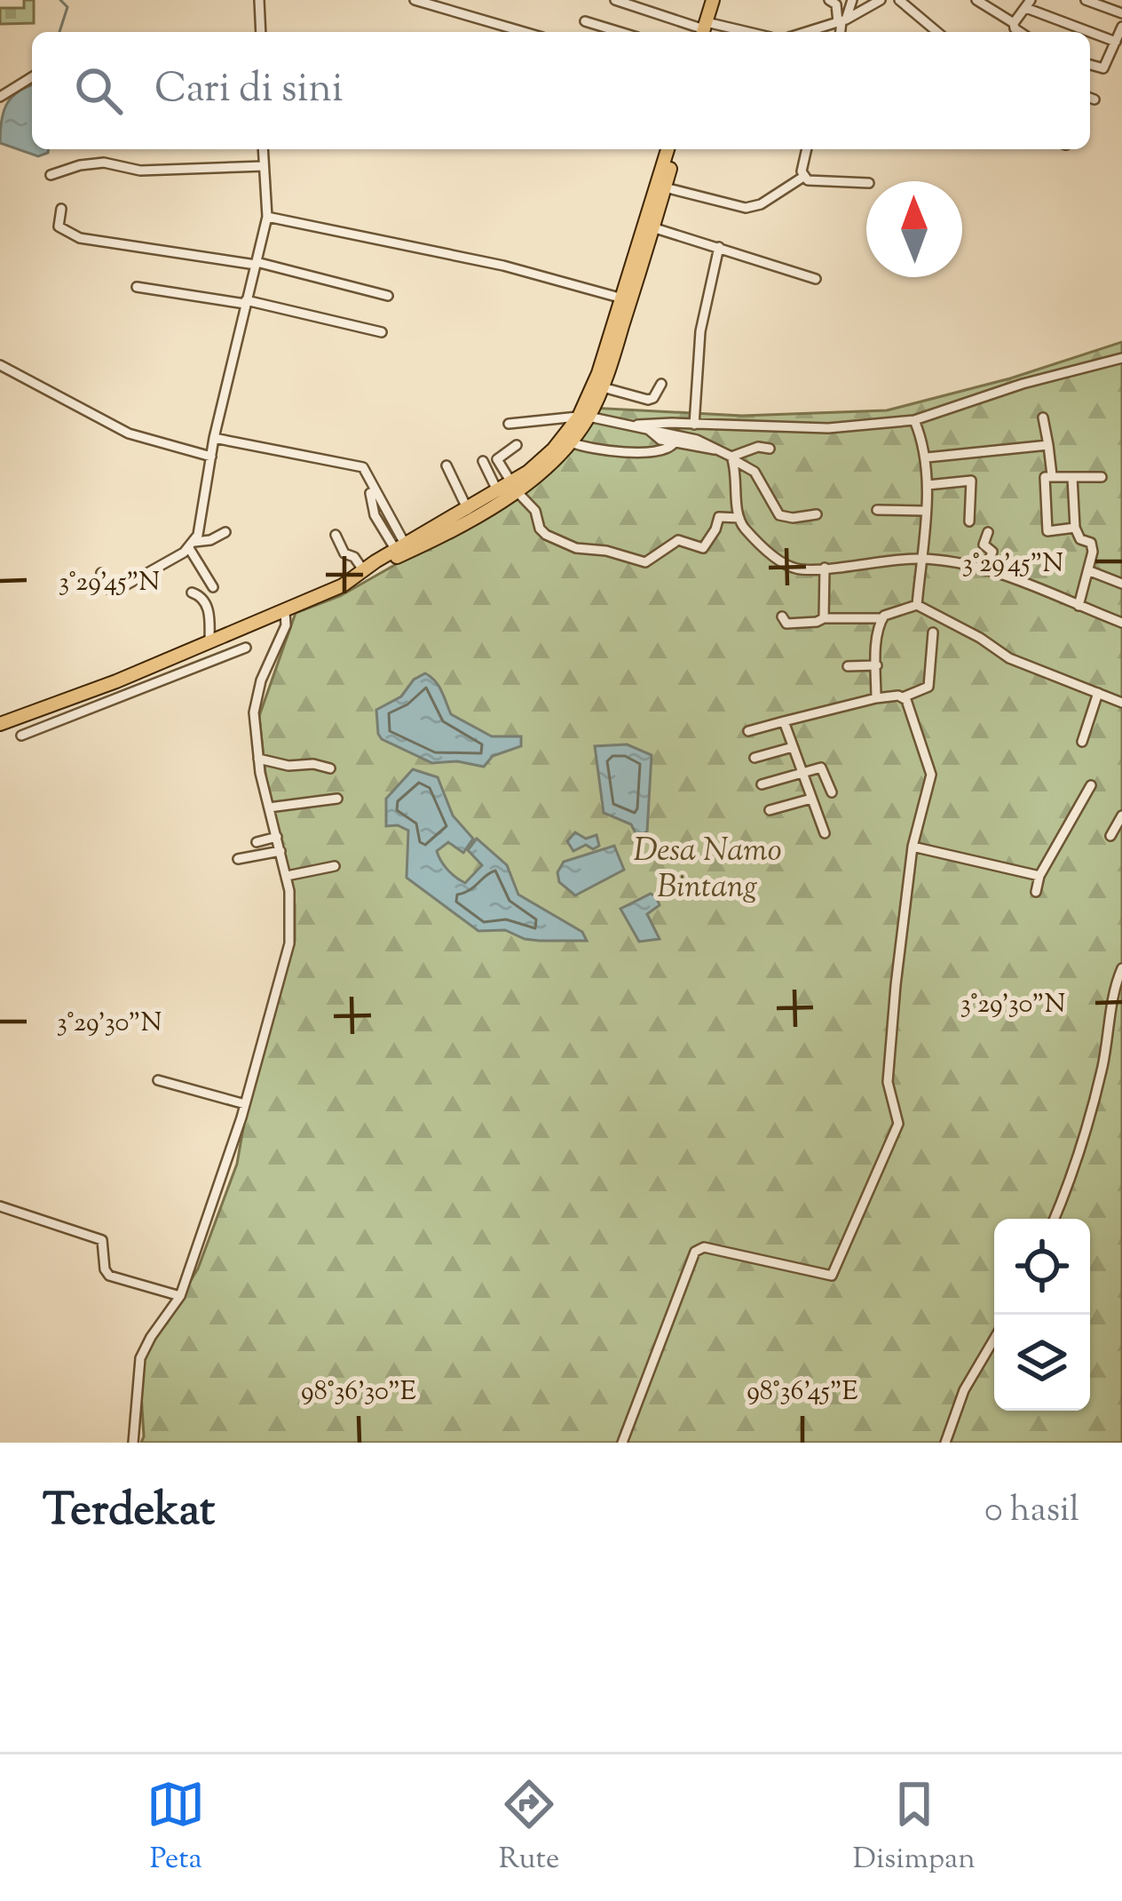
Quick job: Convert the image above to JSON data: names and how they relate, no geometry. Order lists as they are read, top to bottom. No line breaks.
{"parks":["Desa Namo Bintang"],"north":"top","page":{"search":"Cari di sini","heading":["Terdekat","0 hasil"],"nav":["Peta","Rute","Disimpan"]},"coordinates":["3°29'45\"N","3°29'30\"N","98°36'30\"E","98°36'45\"E"]}
